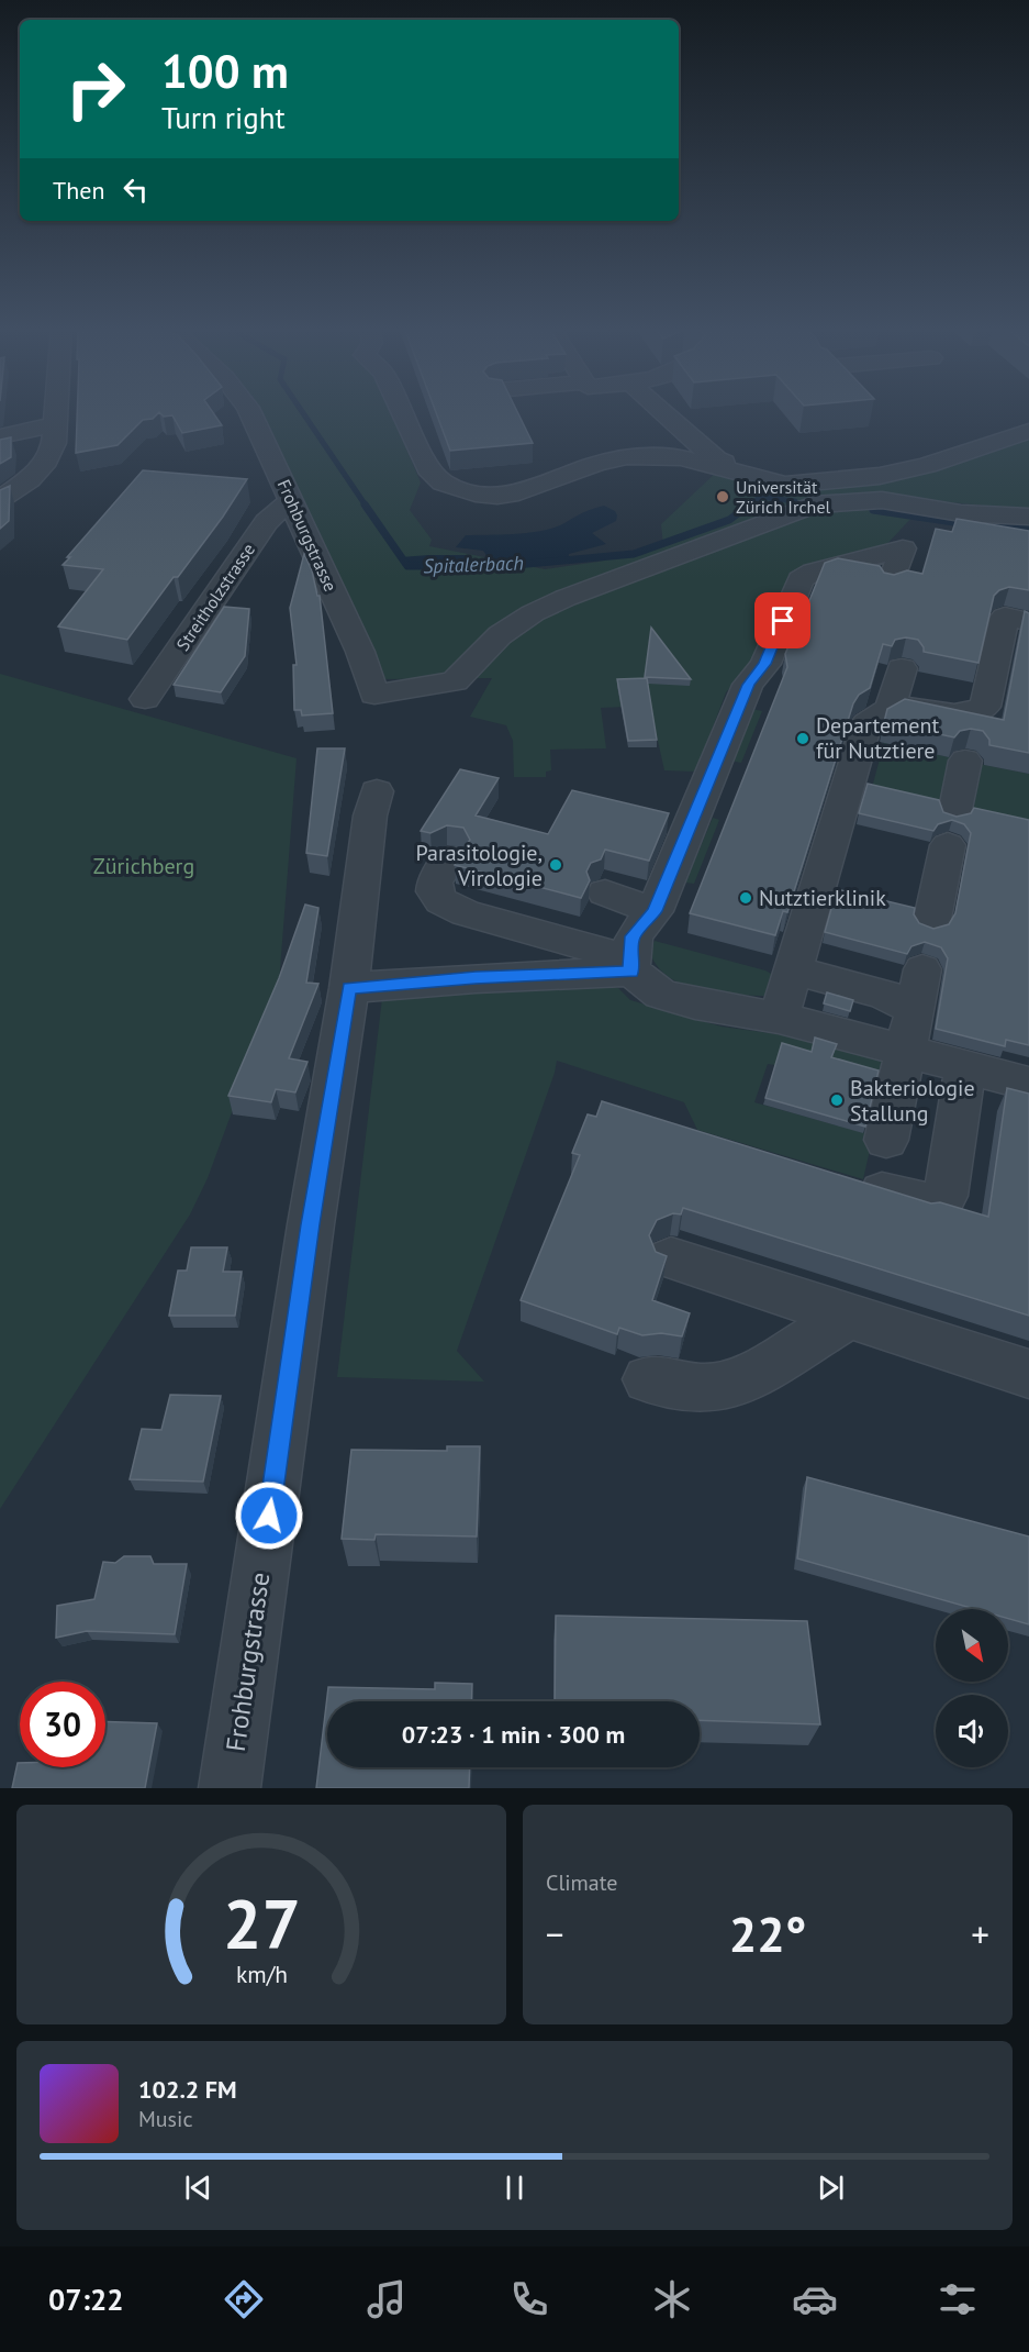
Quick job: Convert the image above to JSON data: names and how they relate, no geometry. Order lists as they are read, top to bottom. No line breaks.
{"streets":{"street":["Frohburgstrasse","Streitholzstrasse"]},"crossings":[["Frohburgstrasse","Streitholzstrasse"]],"water":["Spitalerbach"],"parks":["Zürichberg"],"places":["Universität Zürich Irchel","Departement für Nutztiere","Parasitologie, Virologie","Nutztierklinik","Bakteriologie Stallung"],"north":"bottom right","page":{"turn":["100 m","Turn right"],"then":"Then","limit":"30","trip":"07:23 · 1 min · 300 m","tile":"Climate","heat":["−","22°","+"],"song":["102.2 FM","Music"],"tabs":"07:22","gauge":["27","km/h"]}}
